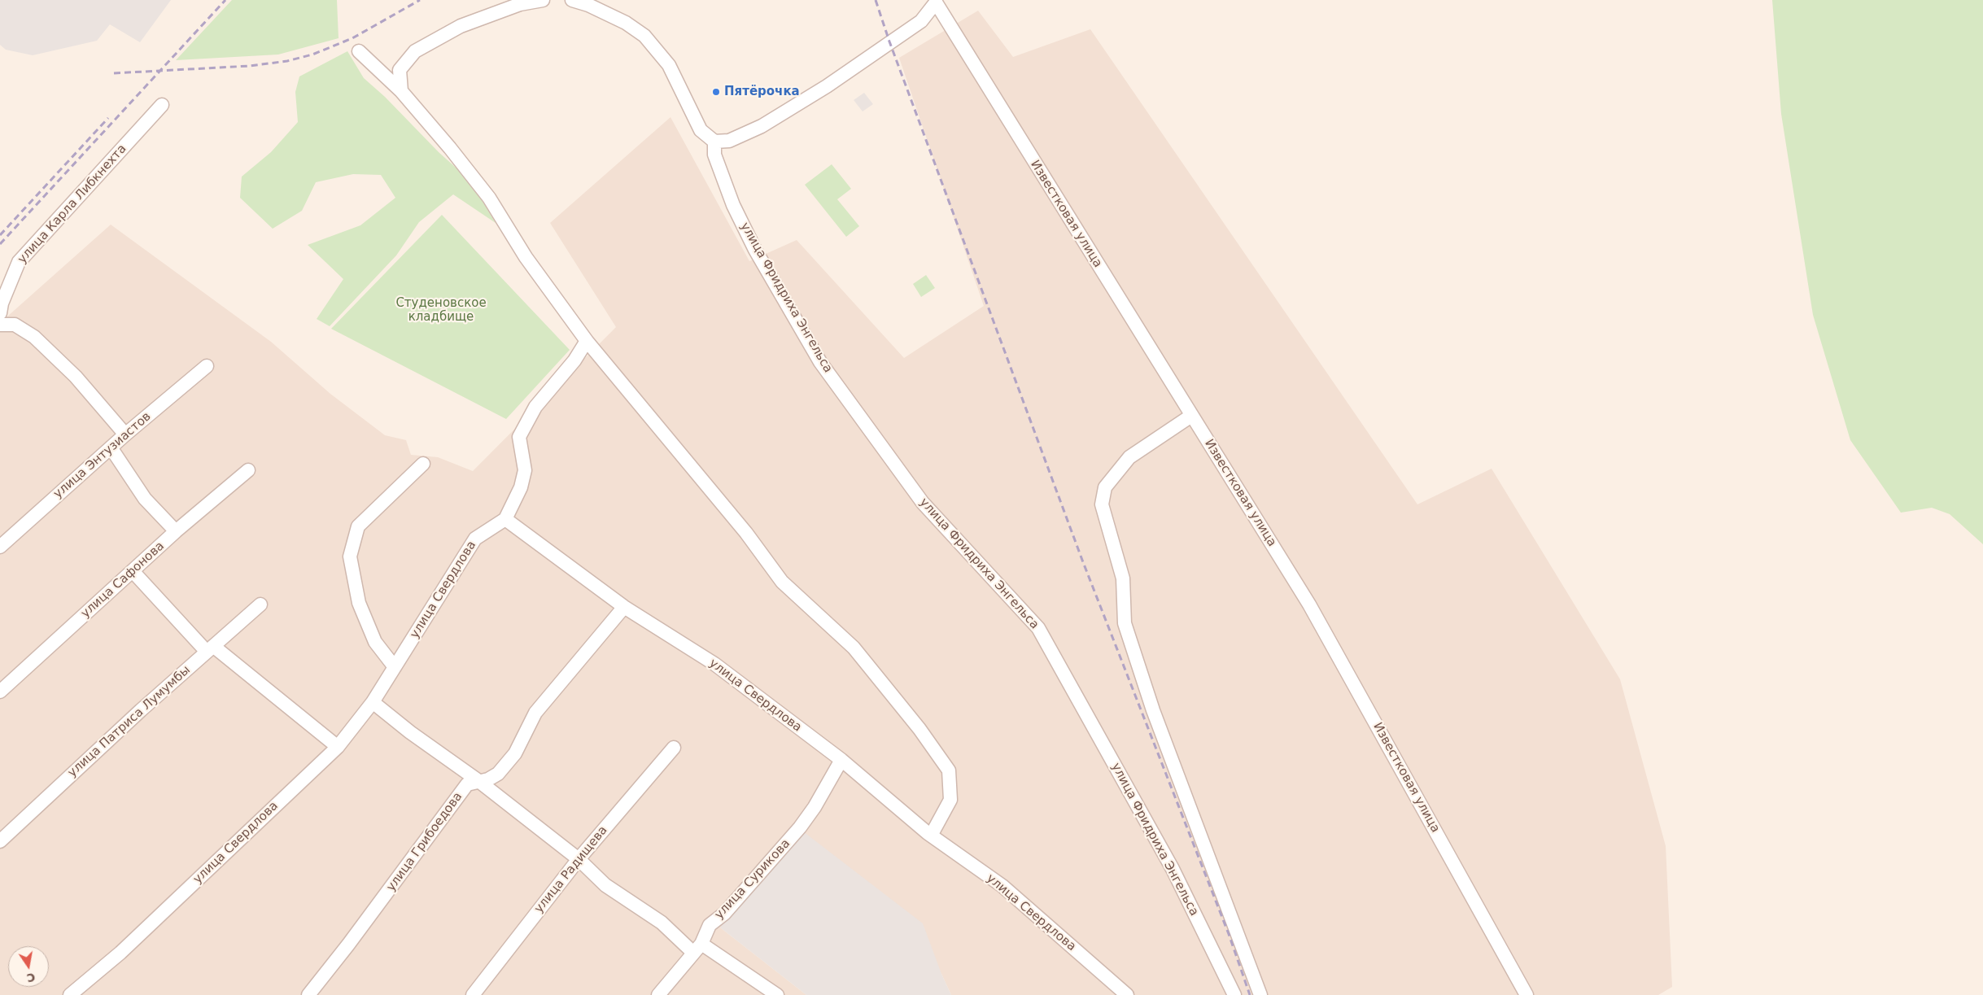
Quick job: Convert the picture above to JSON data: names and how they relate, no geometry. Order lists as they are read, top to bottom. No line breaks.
{"streets":{"street":["улица Карла Либкнехта","Известковая улица","улица Фридриха Энгельса","улица Энтузиастов","улица Сафонова","улица Свердлова","улица Патриса Лумумбы","улица Грибоедова","улица Радищева","улица Сурикова"]},"crossings":[["улица Свердлова","улица Грибоедова"],["улица Свердлова","улица Сурикова"]],"parks":["Студеновское кладбище"],"places":["Пятёрочка"],"north":"bottom"}
